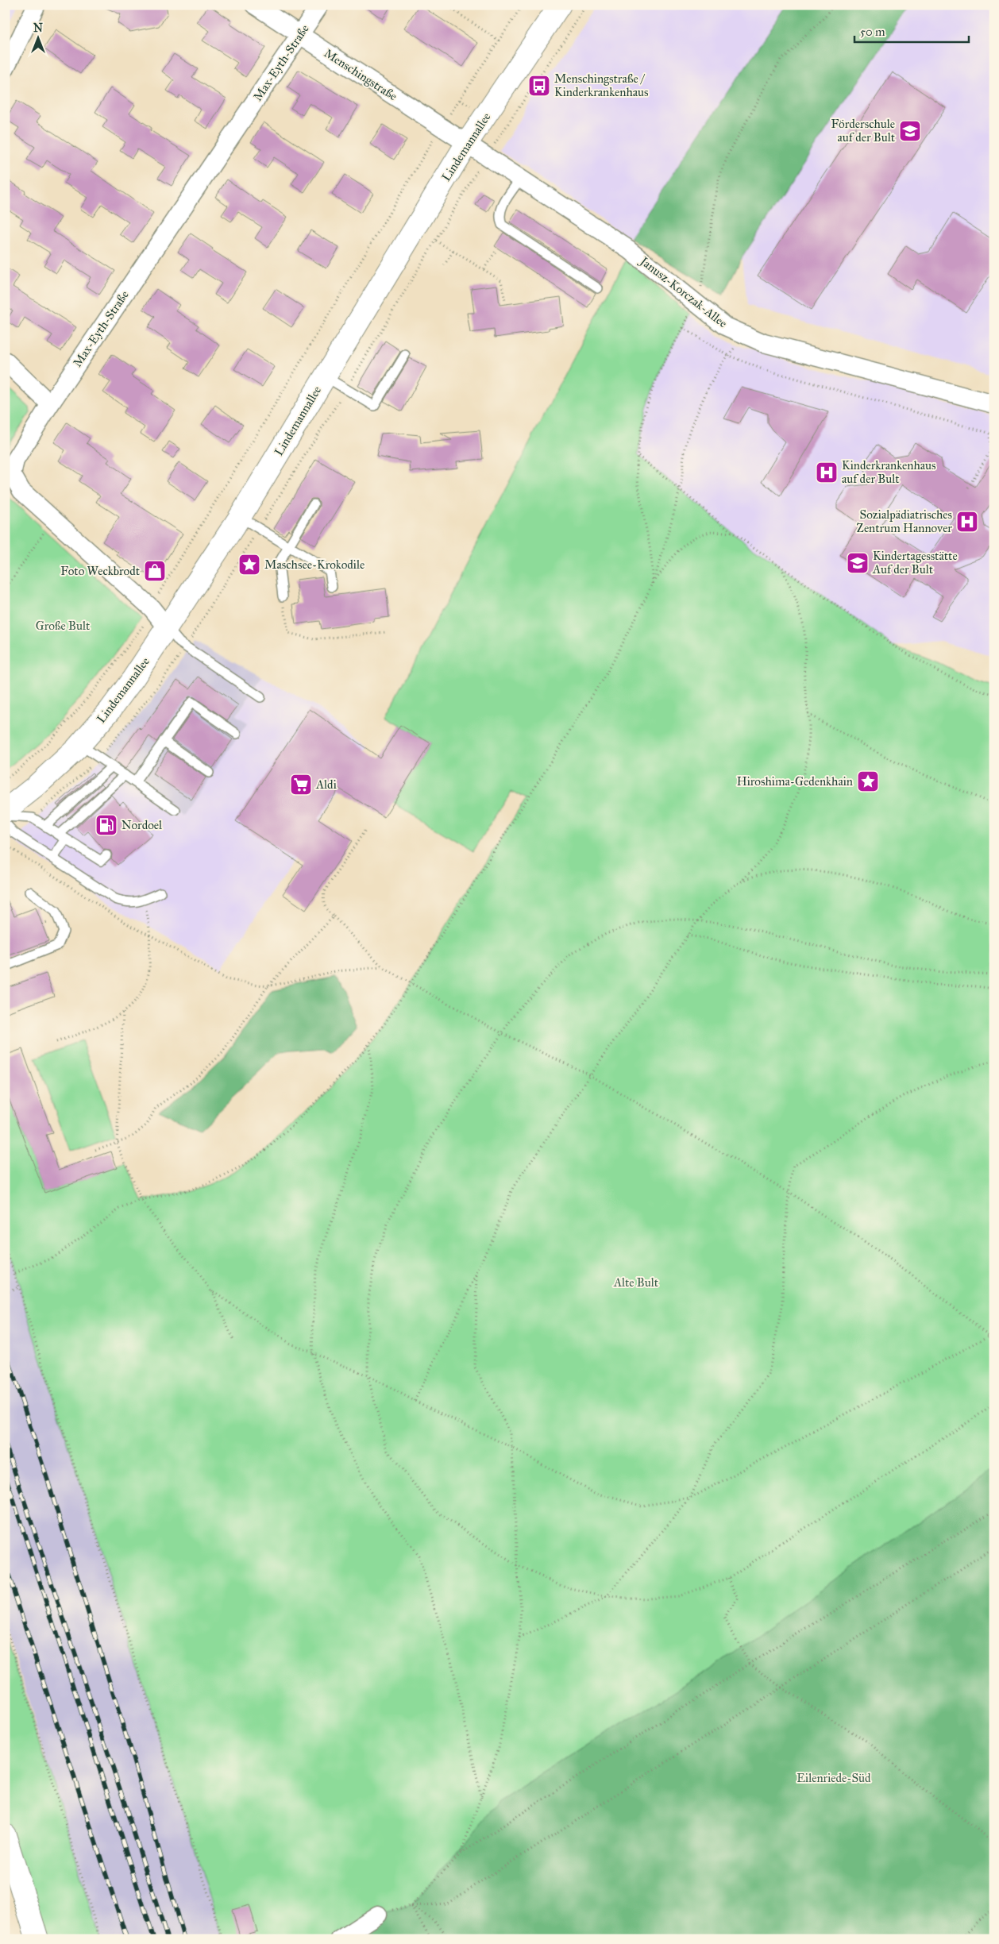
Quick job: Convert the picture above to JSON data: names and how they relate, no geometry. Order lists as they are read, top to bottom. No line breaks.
{"streets":{"street":["Max-Eyth-Straße","Menschingstraße","Lindemannallee","Janusz-Korczak-Allee"]},"crossings":[["Max-Eyth-Straße","Menschingstraße"],["Max-Eyth-Straße","Lindemannallee"],["Menschingstraße","Lindemannallee"],["Menschingstraße","Janusz-Korczak-Allee"],["Lindemannallee","Janusz-Korczak-Allee"]],"parks":["Große Bult","Alte Bult","Eilenriede-Süd"],"places":{"bus stop":["Menschingstraße / Kinderkrankenhaus"],"school or university":["Förderschule auf der Bult","Kindertagesstätte Auf der Bult"],"hospital":["Kinderkrankenhaus auf der Bult","Sozialpädiatrisches Zentrum Hannover"],"place":["Maschsee-Krokodile","Hiroshima-Gedenkhain"],"shop":["Foto Weckbrodt"],"supermarket":["Aldi"],"fuel station":["Nordoel"]},"scale_bar":"50 m","north":"top"}
